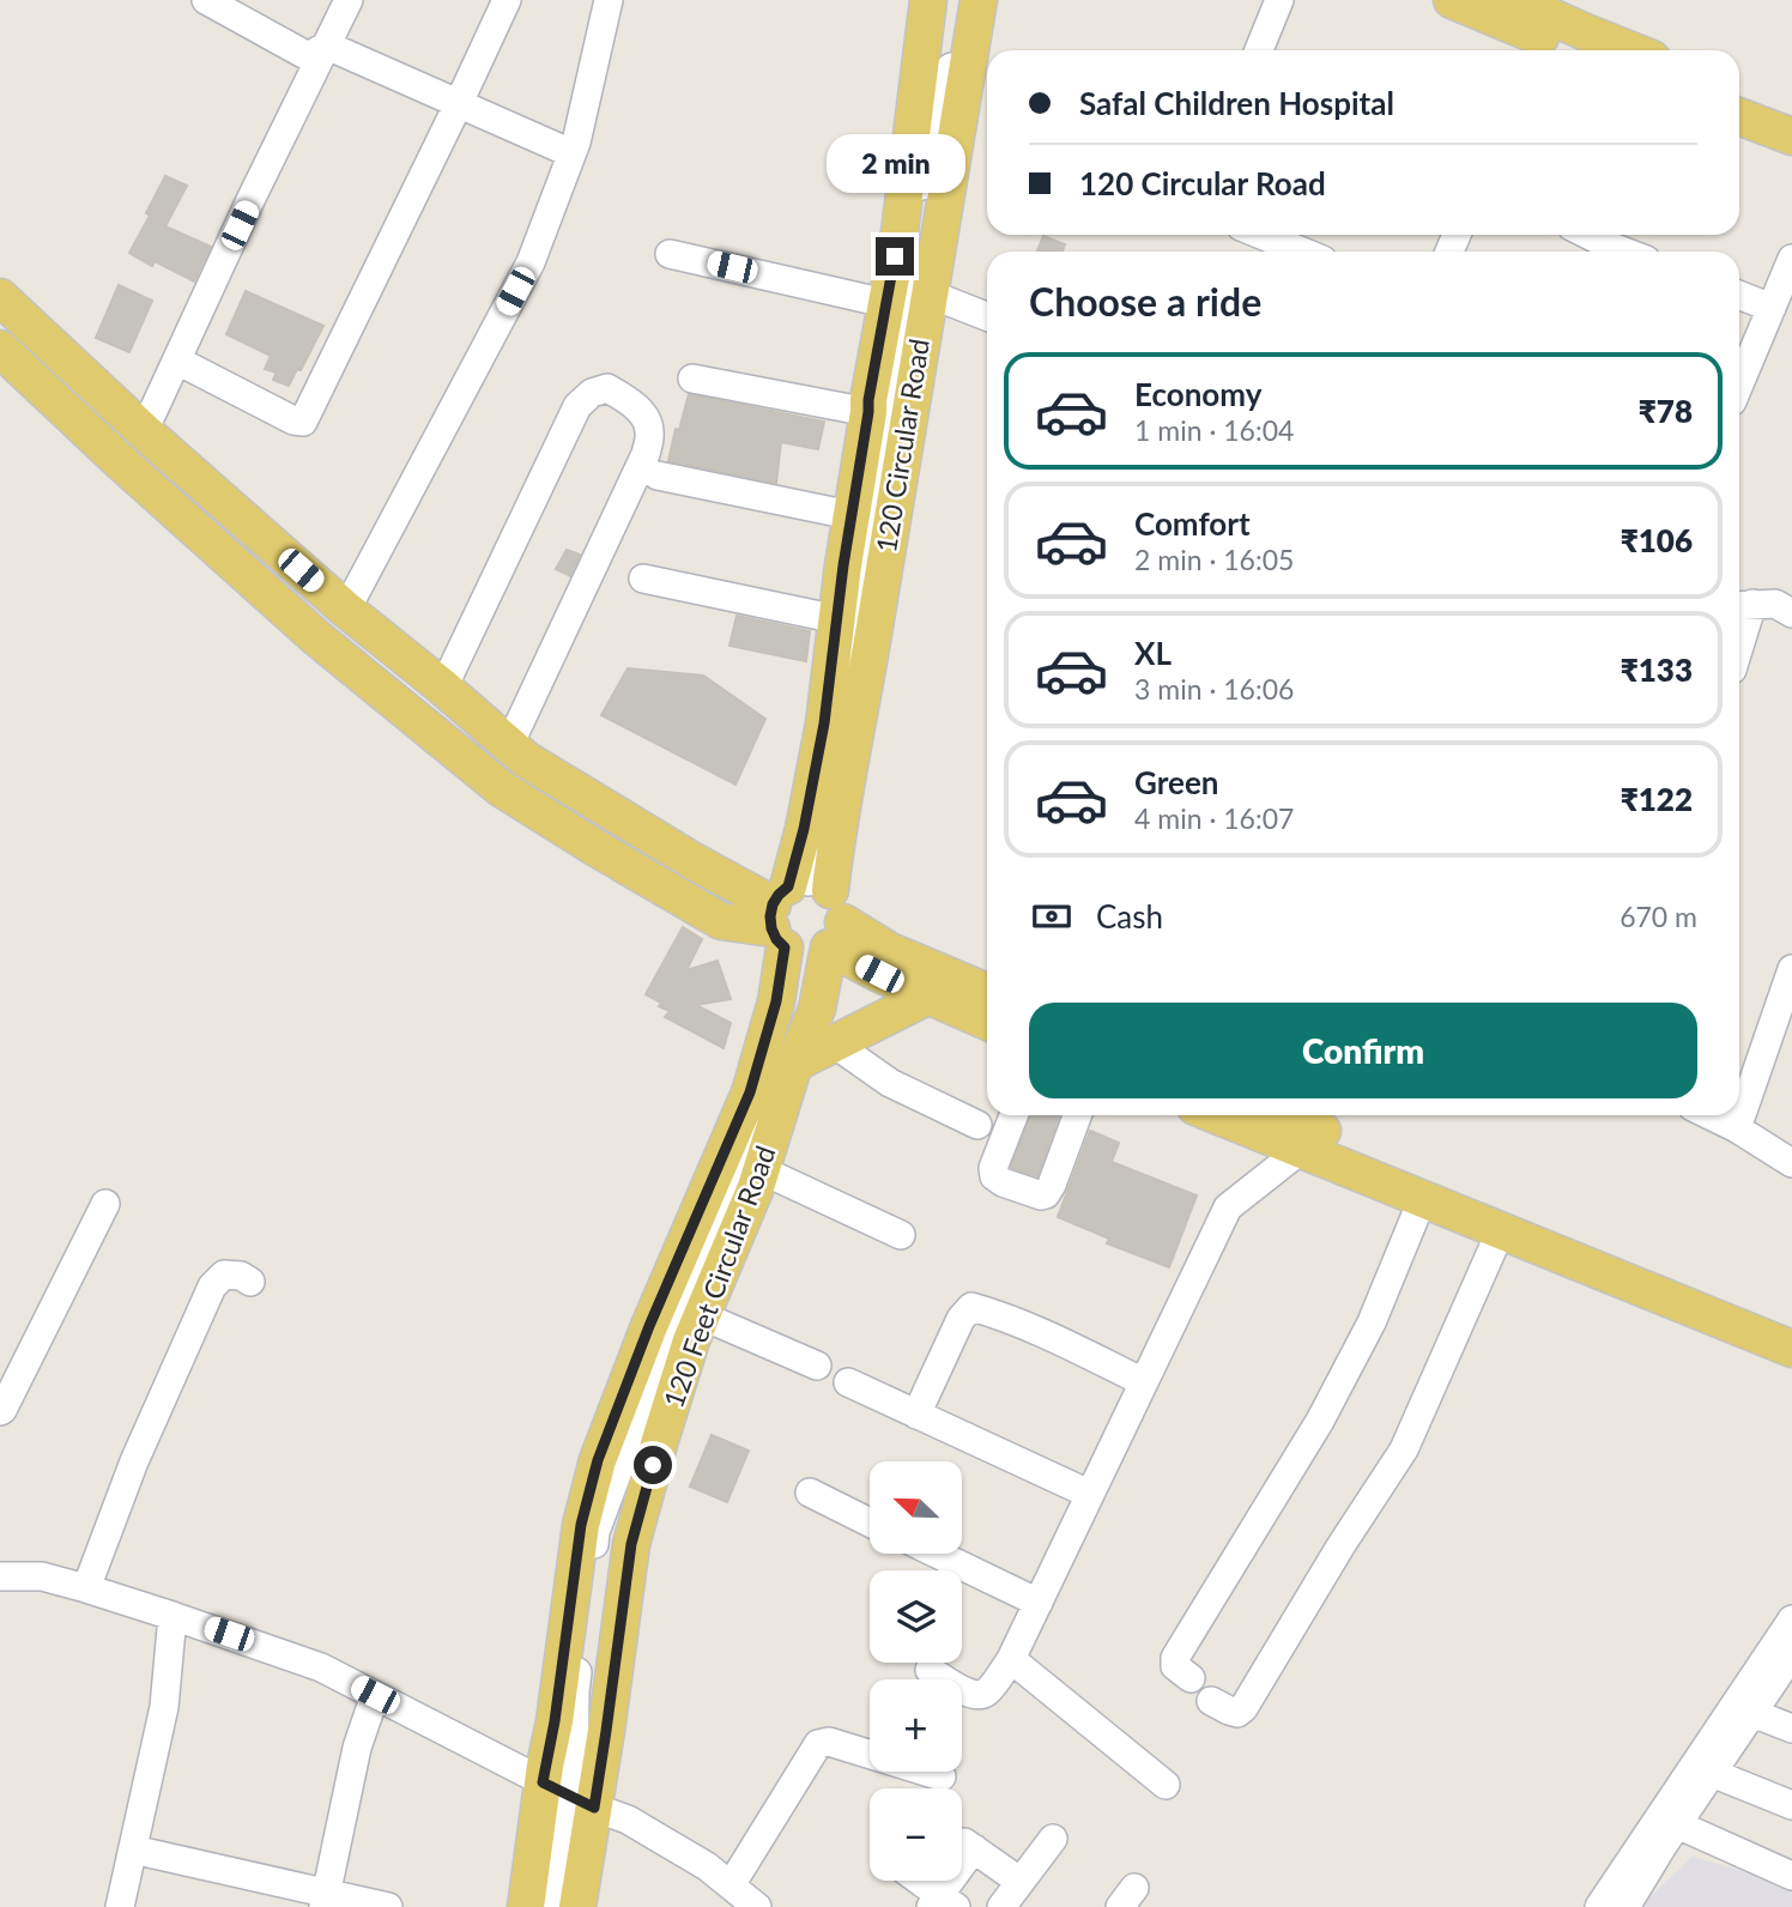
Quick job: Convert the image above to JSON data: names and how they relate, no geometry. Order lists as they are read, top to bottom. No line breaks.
{"streets":{"main road":["120 Circular Road","120 Feet Circular Road"]},"crossings":[["120 Circular Road","120 Feet Circular Road"]],"north":"top left","page":{"banner":["Safal Children Hospital","120 Circular Road"],"bubble":"2 min","heading":"Choose a ride","list":[{"name":"Economy","note":"1 min · 16:04","value":"₹78"},{"name":"Comfort","note":"2 min · 16:05","value":"₹106"},{"name":"XL","note":"3 min · 16:06","value":"₹133"},{"name":"Green","note":"4 min · 16:07","value":"₹122"}],"pay":["Cash","670 m"],"buttons":"Confirm","map_buttons":["+","−"]}}
